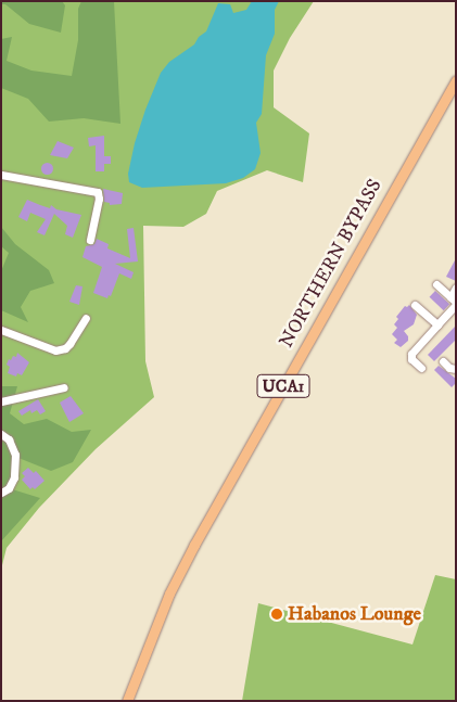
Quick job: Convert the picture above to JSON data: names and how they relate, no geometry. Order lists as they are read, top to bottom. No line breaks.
{"streets":{"main road":["NORTHERN BYPASS","UCA1"]},"places":["Habanos Lounge"]}
